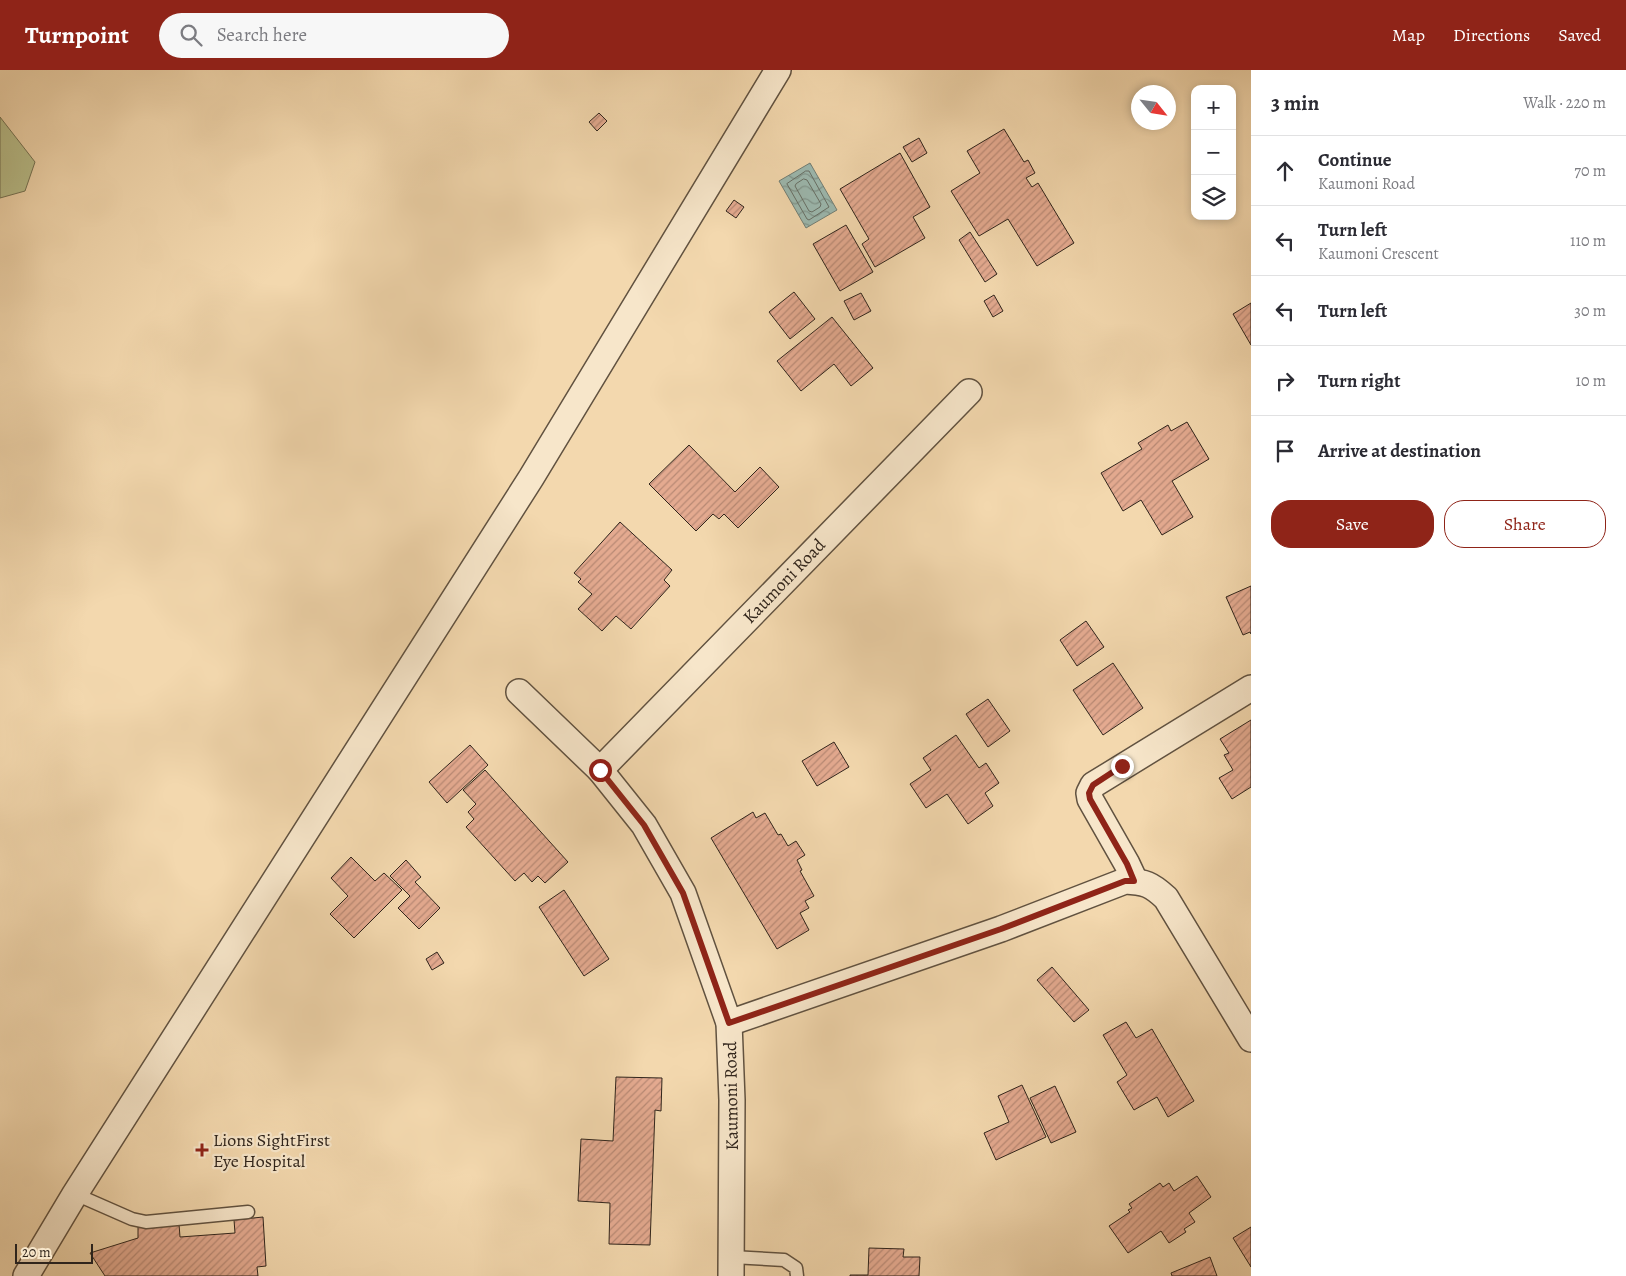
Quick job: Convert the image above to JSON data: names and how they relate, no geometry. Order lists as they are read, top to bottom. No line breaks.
{"streets":{"street":["Kaumoni Road"]},"places":{"health":["Lions SightFirst Eye Hospital"]},"scale_bar":"20 m","north":"bottom right","page":{"header":"Turnpoint","search":"Search here","nav":["Map","Directions","Saved"],"heading":["3 min","Walk · 220 m"],"map_buttons":["+","−"],"list":[["Continue","Kaumoni Road","70 m"],["Turn left","Kaumoni Crescent","110 m"],["Turn left","30 m"],["Turn right","10 m"],"Arrive at destination"],"buttons":["Save","Share"],"scale":"20 m"}}
